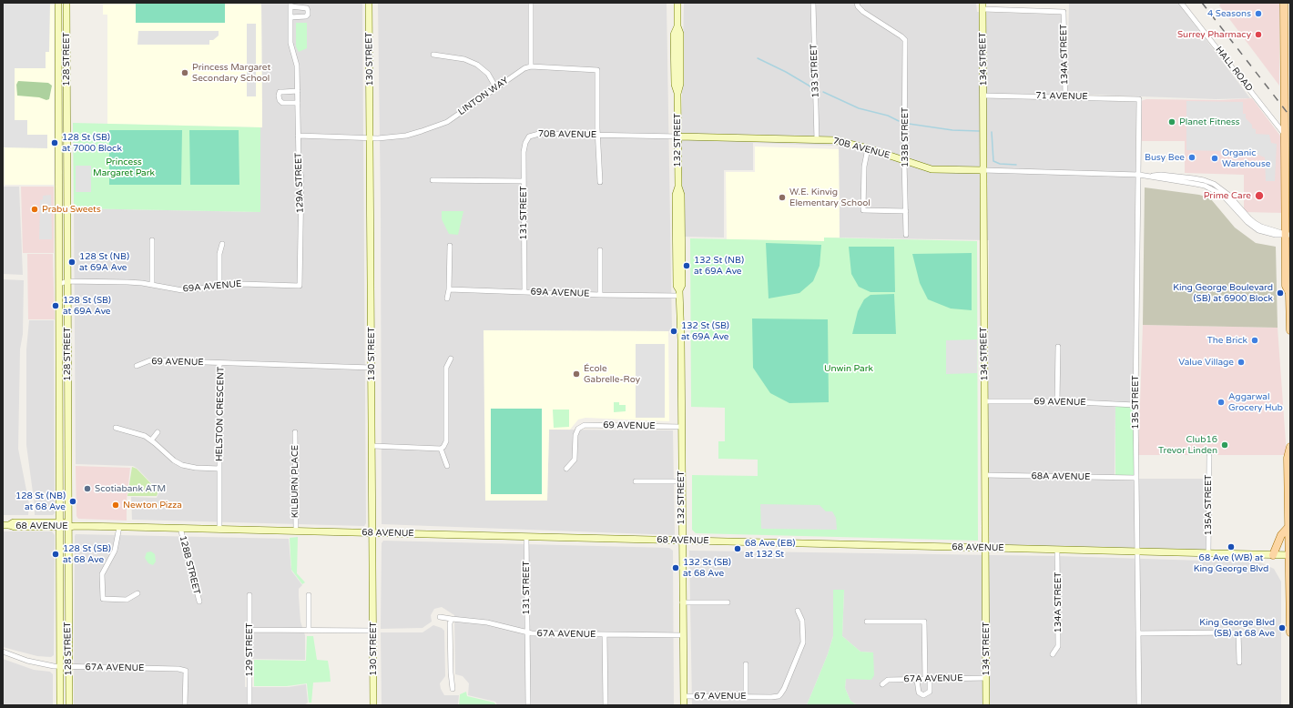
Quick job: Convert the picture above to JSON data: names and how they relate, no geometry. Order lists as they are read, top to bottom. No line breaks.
{"streets":{"street":["134A STREET","128 STREET","130 STREET","134 STREET","HALL ROAD","133 STREET","LINTON WAY","71 AVENUE","70B AVENUE","133B STREET","132 STREET","129A STREET","131 STREET","69A AVENUE","69 AVENUE","135 STREET","HELSTON CRESCENT","68A AVENUE","KILBURN PLACE","135A STREET","68 AVENUE","128B STREET","67A AVENUE","129 STREET","67 AVENUE"]},"crossings":[["134A STREET","134 STREET"],["134A STREET","71 AVENUE"],["134A STREET","68 AVENUE"],["128 STREET","69A AVENUE"],["128 STREET","68 AVENUE"],["128 STREET","67A AVENUE"],["130 STREET","LINTON WAY"],["130 STREET","HELSTON CRESCENT"],["130 STREET","68 AVENUE"],["134 STREET","71 AVENUE"],["134 STREET","70B AVENUE"],["134 STREET","69 AVENUE"],["134 STREET","68A AVENUE"],["134 STREET","68 AVENUE"],["134 STREET","67A AVENUE"],["133 STREET","70B AVENUE"],["LINTON WAY","70B AVENUE"],["71 AVENUE","135 STREET"],["70B AVENUE","133B STREET"],["70B AVENUE","132 STREET"],["70B AVENUE","131 STREET"],["70B AVENUE","135 STREET"],["132 STREET","69A AVENUE"],["132 STREET","69 AVENUE"],["132 STREET","68 AVENUE"],["132 STREET","67A AVENUE"],["132 STREET","67 AVENUE"],["129A STREET","69A AVENUE"],["131 STREET","69A AVENUE"],["131 STREET","68 AVENUE"],["131 STREET","67A AVENUE"],["69 AVENUE","135 STREET"],["69 AVENUE","HELSTON CRESCENT"],["135 STREET","68A AVENUE"],["135 STREET","68 AVENUE"],["HELSTON CRESCENT","68 AVENUE"],["KILBURN PLACE","68 AVENUE"],["135A STREET","68 AVENUE"],["68 AVENUE","128B STREET"]],"parks":["Princess Margaret Park","Unwin Park"],"places":["4 Seasons","Surrey Pharmacy","Princess Margaret Secondary School","Planet Fitness","128 St (SB) at 7000 Block","Busy Bee","Organic Warehouse","Prime Care","W.E. Kinvig Elementary School","Prabu Sweets","128 St (NB) at 69A Ave","132 St (NB) at 69A Ave","King George Boulevard (SB) at 6900 Block","128 St (SB) at 69A Ave","132 St (SB) at 69A Ave","The Brick","Value Village","École Gabrelle-Roy","Aggarwal Grocery Hub","Club16 Trevor Linden","Scotiabank ATM","128 St (NB) at 68 Ave","Newton Pizza","68 Ave (WB) at King George Blvd","68 Ave (EB) at 132 St","128 St (SB) at 68 Ave","132 St (SB) at 68 Ave","King George Blvd (SB) at 68 Ave"]}
